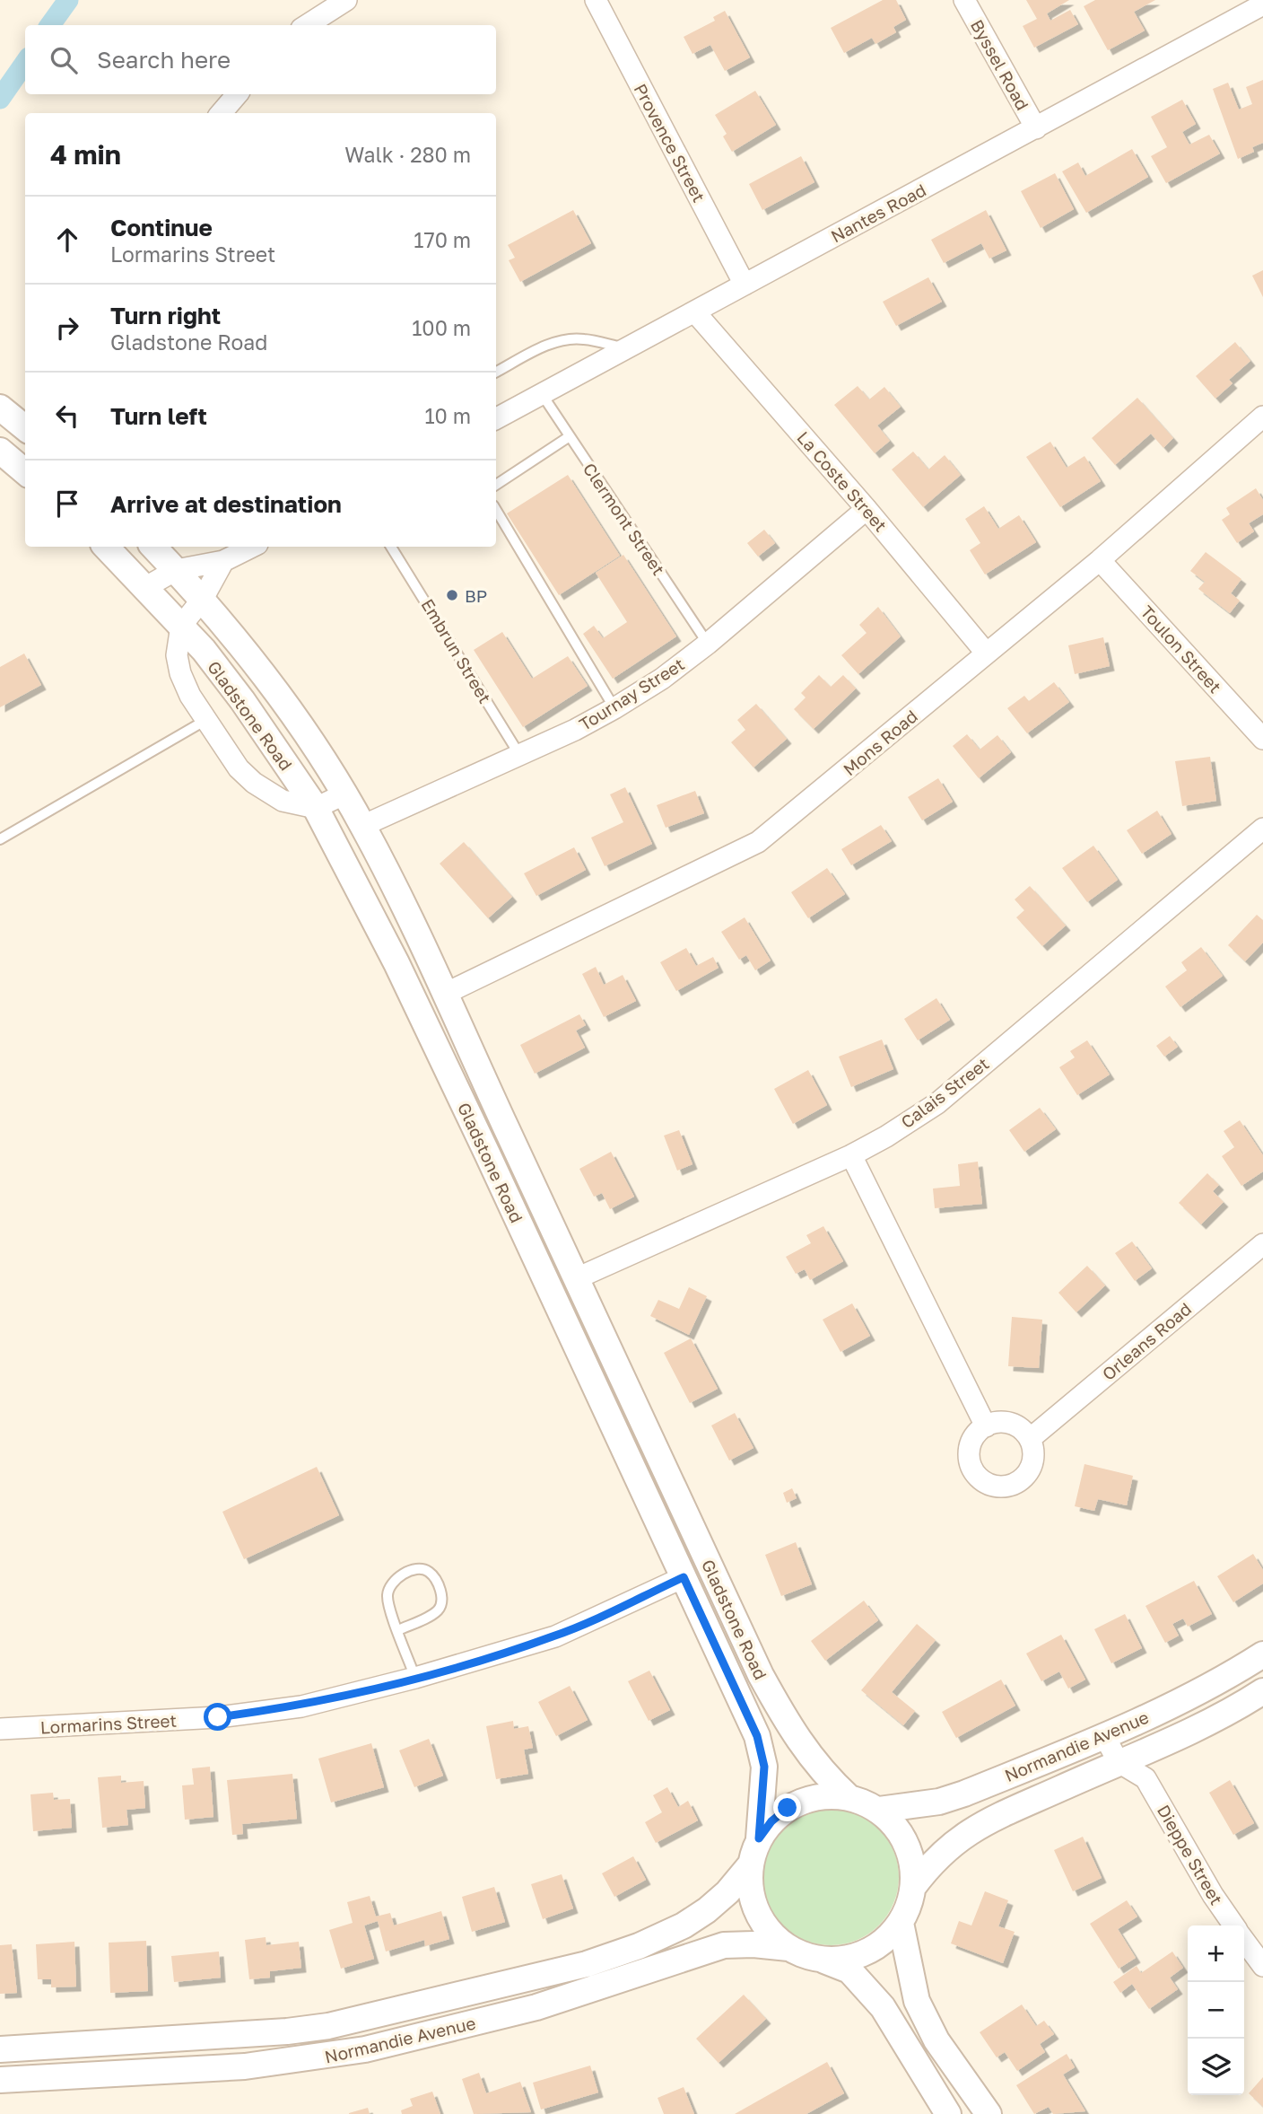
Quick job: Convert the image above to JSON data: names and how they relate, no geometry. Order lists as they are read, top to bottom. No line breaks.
{"streets":{"street":["Byssel Road","Provence Street","Nantes Road","La Coste Street","Toulon Street","Tournay Street","Gladstone Road","Mons Road","Calais Street","Orleans Road","Lormarins Street","Normandie Avenue","Dieppe Street"],"lane":["Clermont Street","Embrun Street"]},"crossings":[["Byssel Road","Nantes Road"],["Provence Street","Nantes Road"],["Nantes Road","La Coste Street"],["Nantes Road","Clermont Street"],["La Coste Street","Tournay Street"],["La Coste Street","Mons Road"],["Clermont Street","Tournay Street"],["Toulon Street","Mons Road"],["Embrun Street","Tournay Street"],["Tournay Street","Gladstone Road"],["Gladstone Road","Mons Road"],["Gladstone Road","Calais Street"],["Gladstone Road","Lormarins Street"],["Gladstone Road","Normandie Avenue"],["Normandie Avenue","Dieppe Street"]],"places":["BP"],"page":{"search":"Search here","heading":["4 min","Walk · 280 m"],"list":[["Continue","Lormarins Street","170 m"],["Turn right","Gladstone Road","100 m"],["Turn left","10 m"],"Arrive at destination"],"map_buttons":["+","−"]}}
